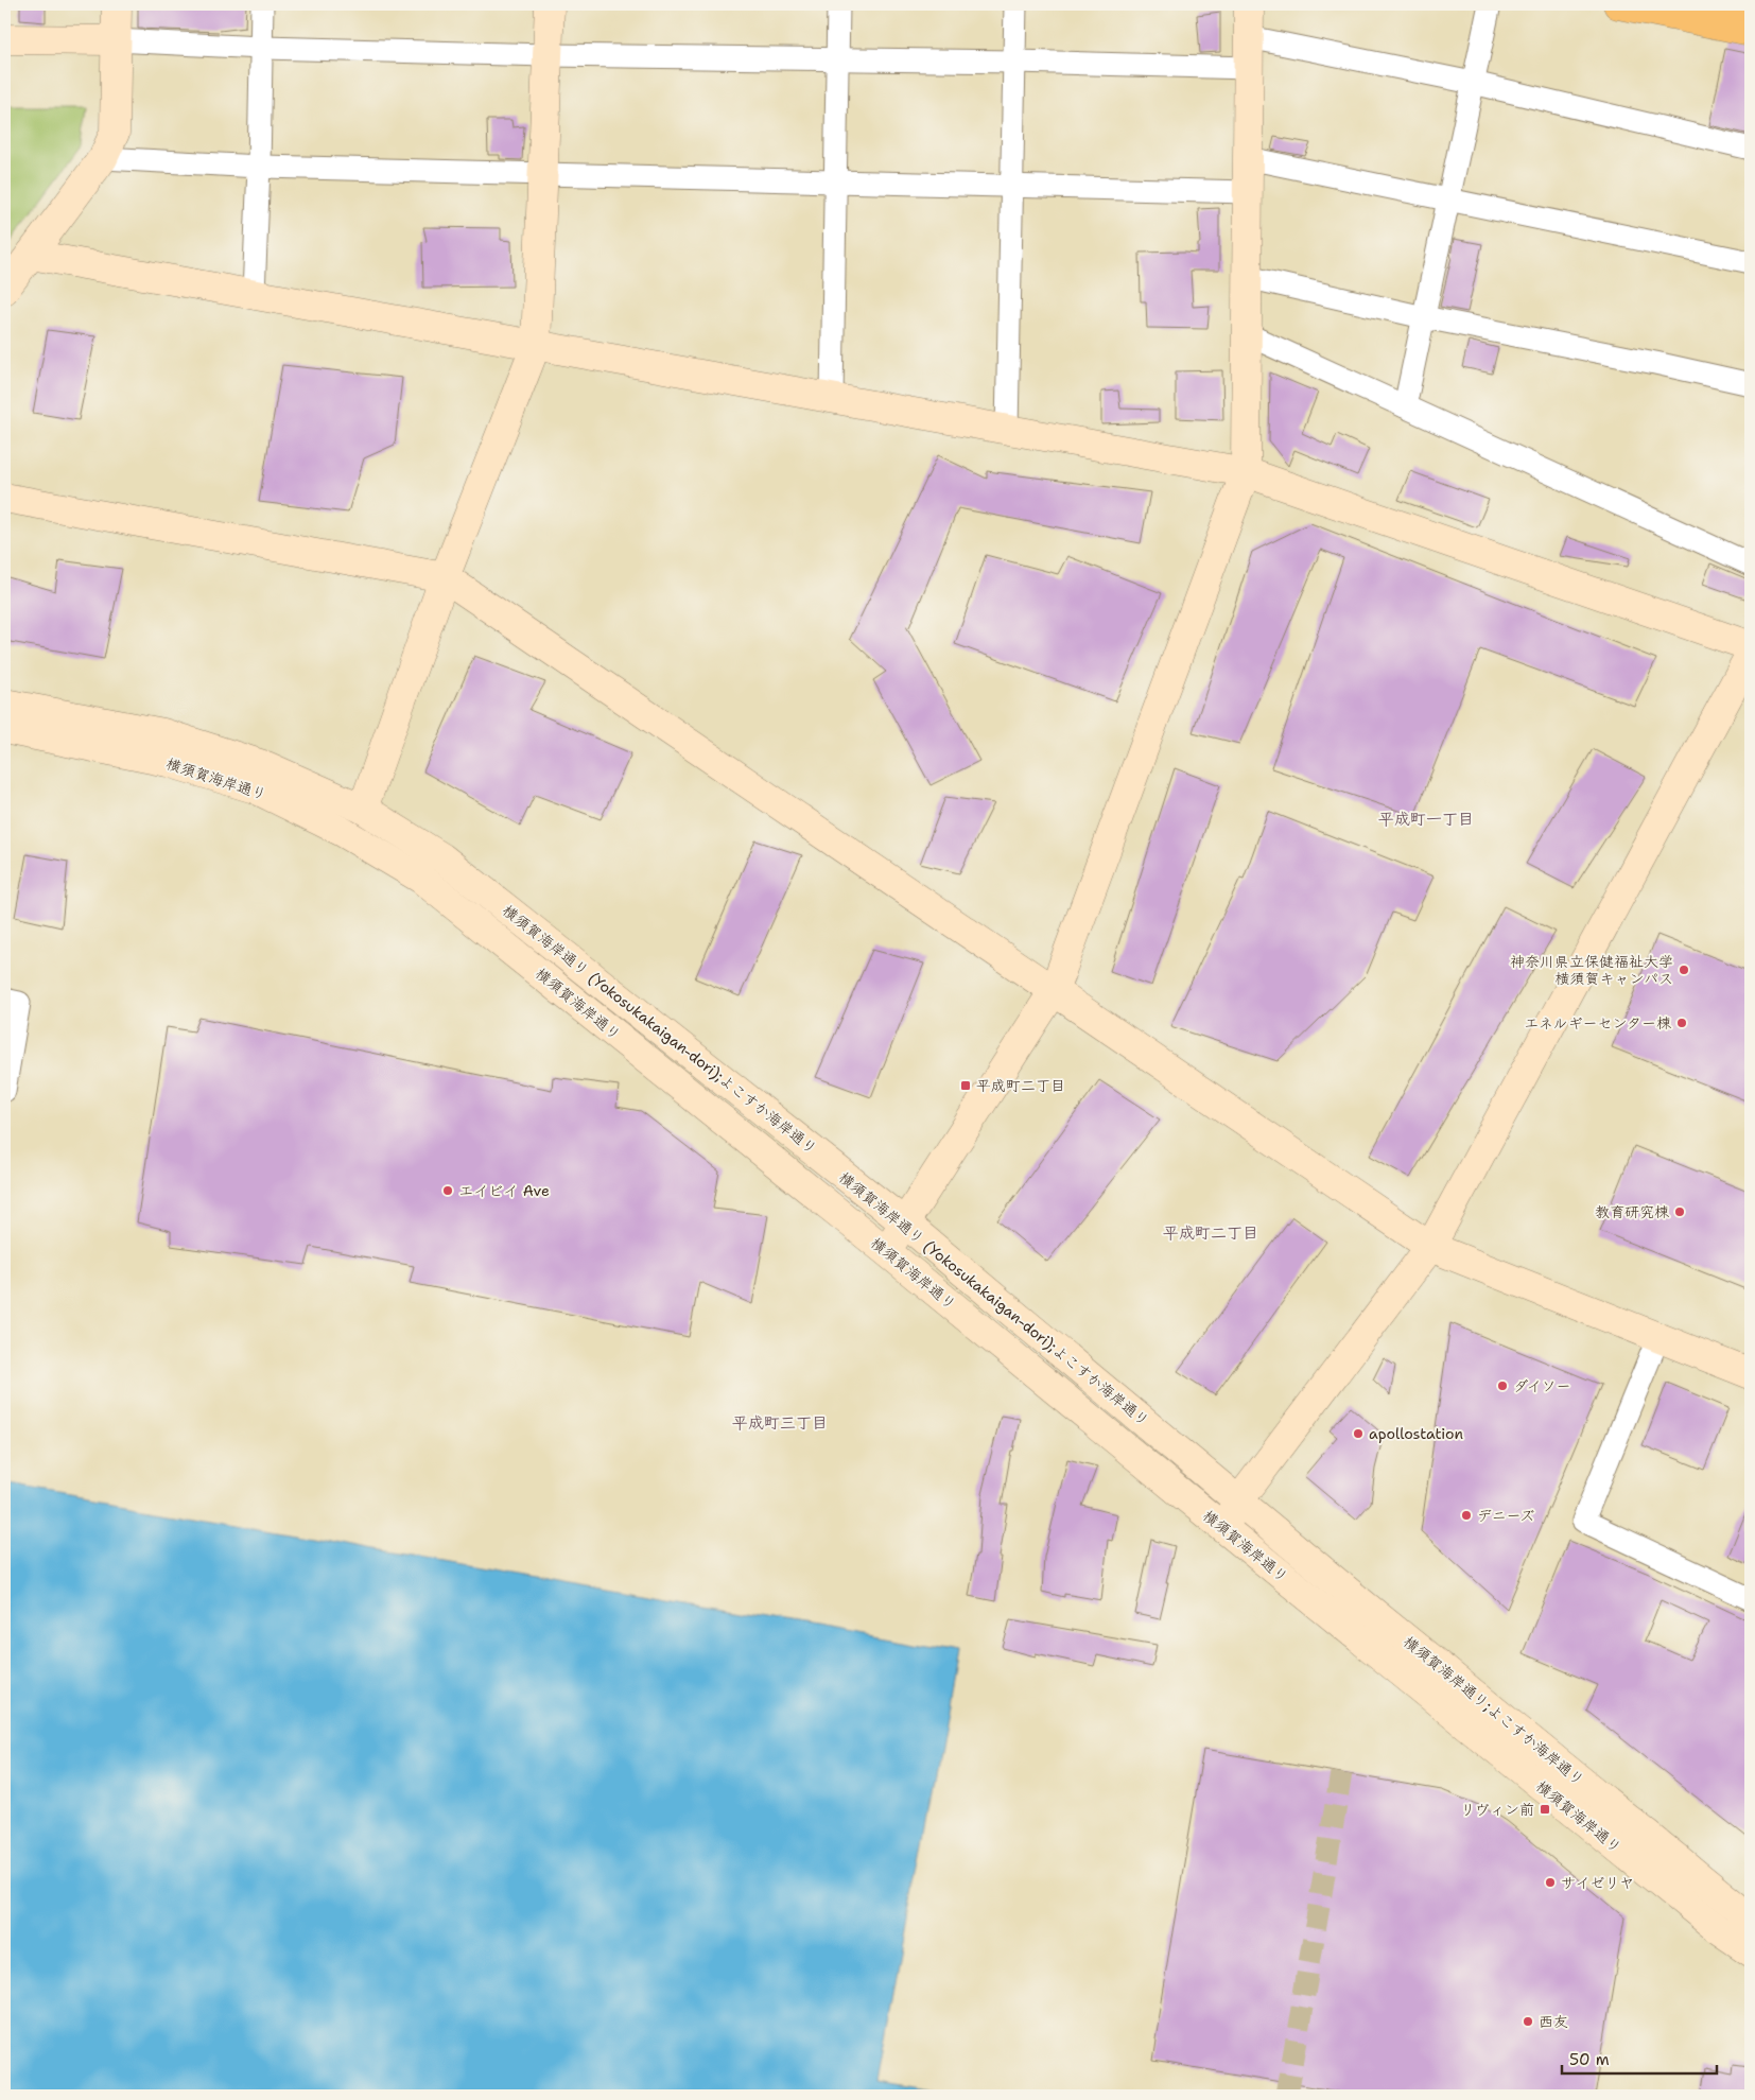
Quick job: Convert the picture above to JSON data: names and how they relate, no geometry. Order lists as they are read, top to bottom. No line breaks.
{"streets":{"street":["横須賀海岸通り","横須賀海岸通り (Yokosukakaigan-dori);よこすか海岸通り","横須賀海岸通り;よこすか海岸通り"]},"crossings":[["横須賀海岸通り (Yokosukakaigan-dori);よこすか海岸通り","横須賀海岸通り;よこすか海岸通り"]],"districts":["平成町一丁目","平成町二丁目","平成町三丁目"],"places":{"other":["神奈川県立保健福祉大学 横須賀キャンパス","エネルギーセンター棟","エイビイ Ave","教育研究棟","ダイソー","apollostation","デニーズ","サイゼリヤ","西友"],"transit":["平成町二丁目","リヴィン前"]},"scale_bar":"50 m"}
